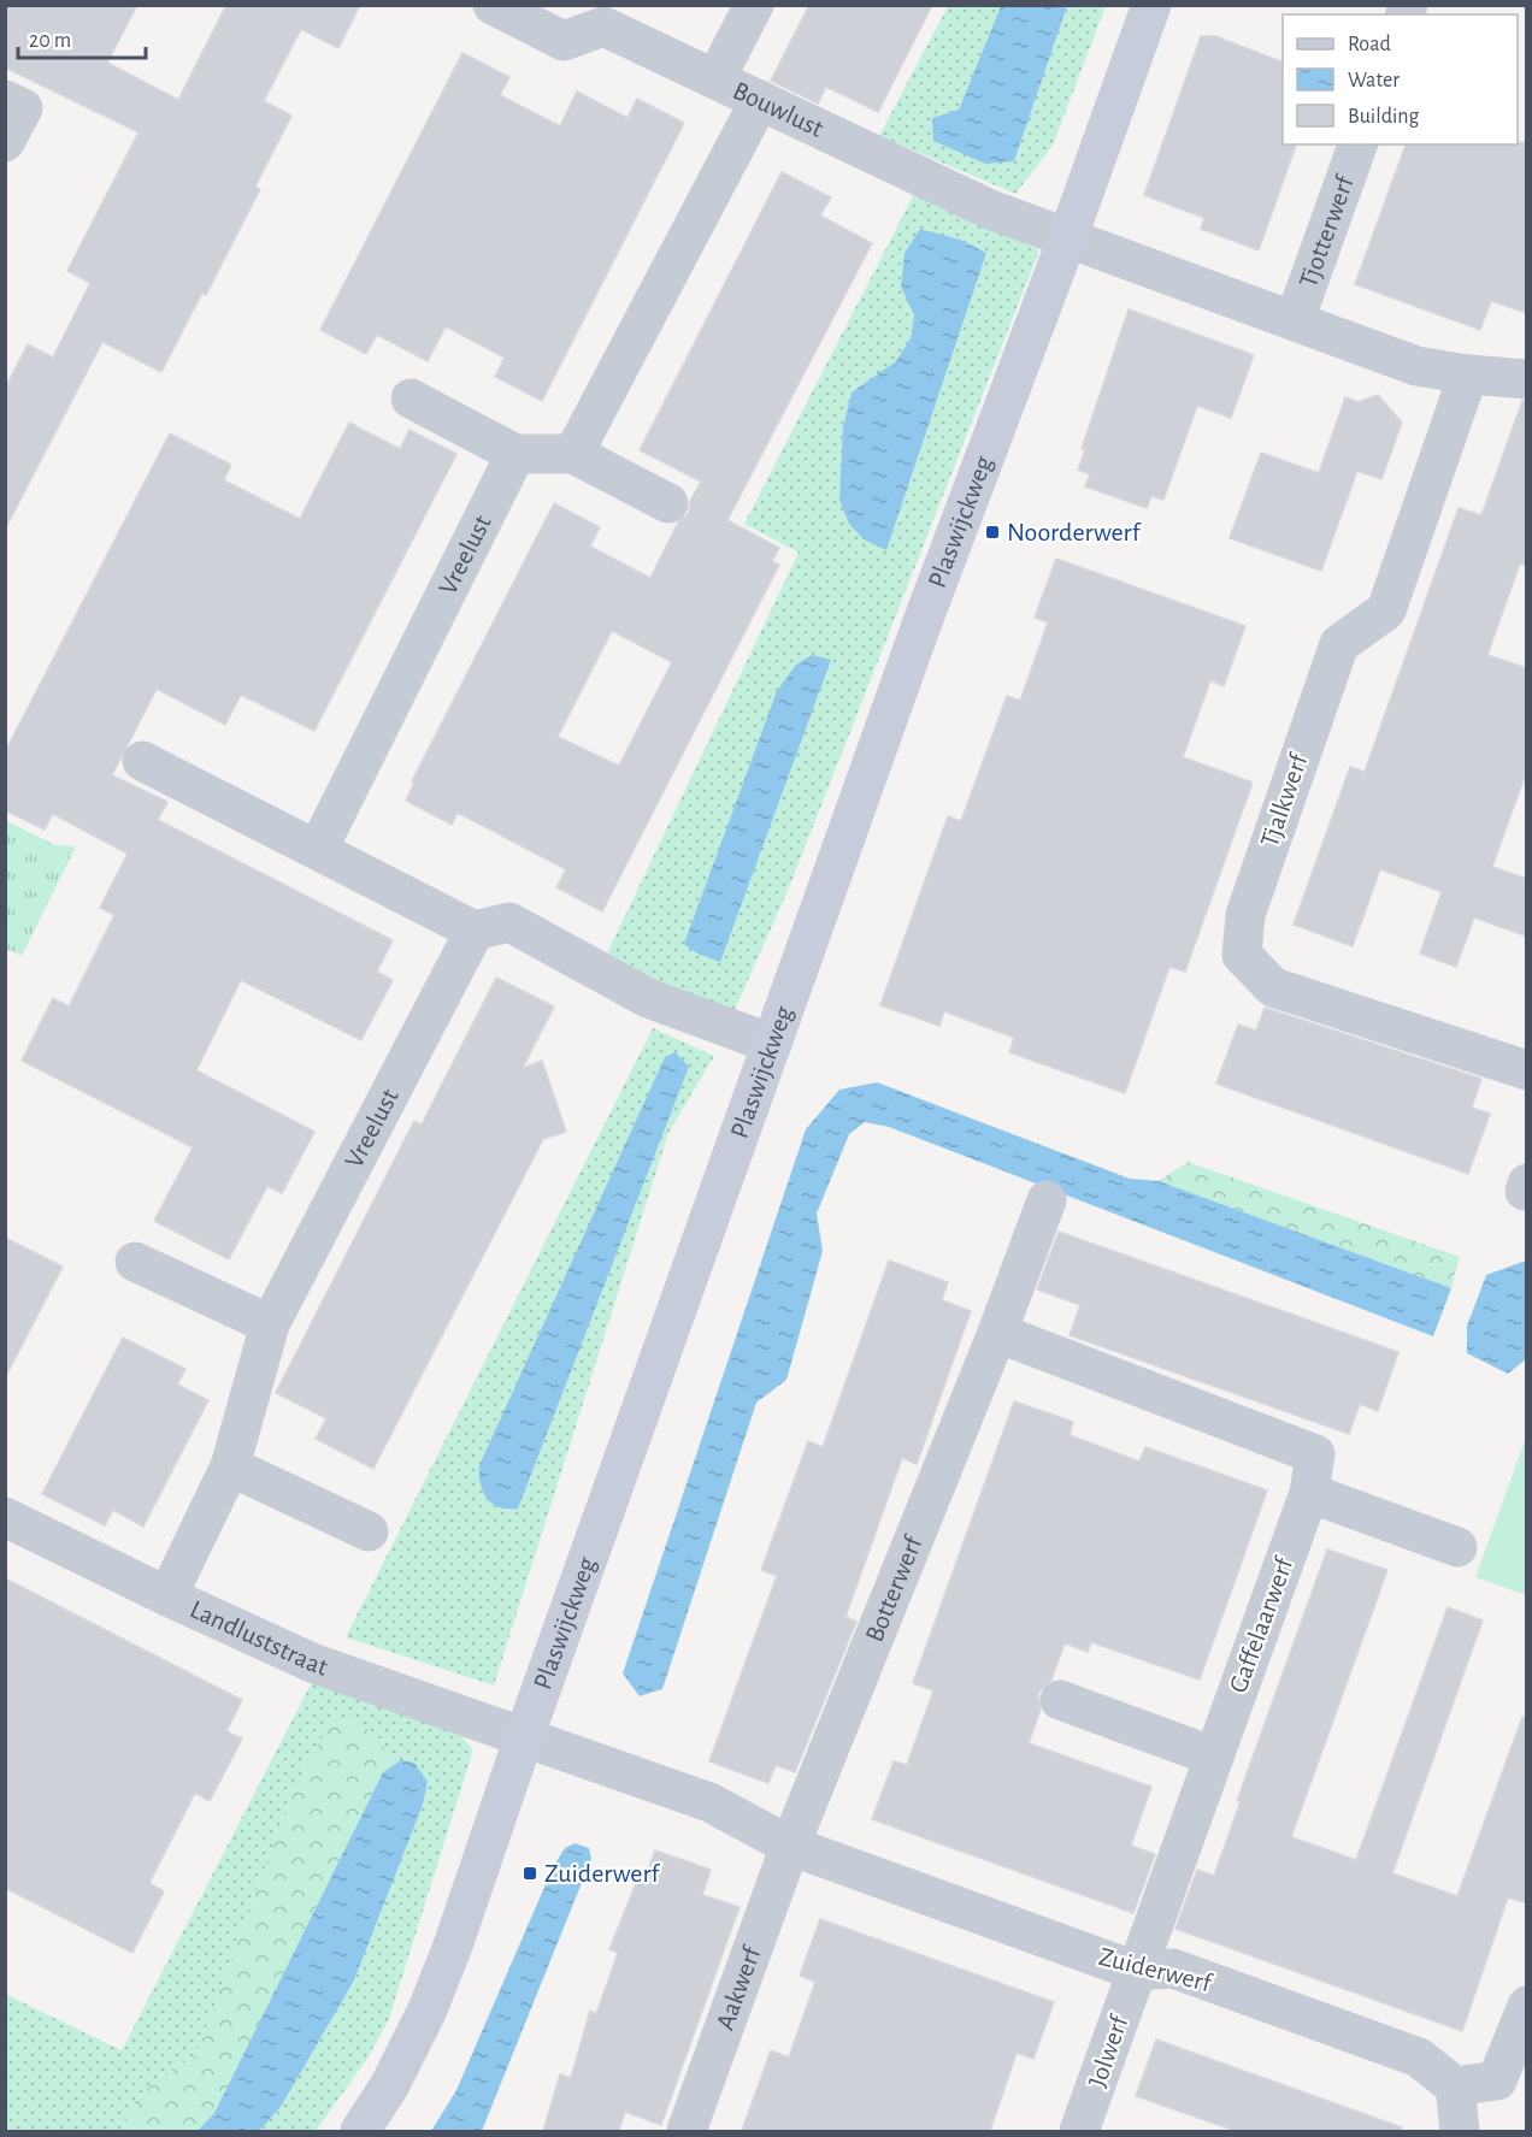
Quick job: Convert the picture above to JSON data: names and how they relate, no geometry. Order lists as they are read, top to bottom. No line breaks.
{"streets":{"street":["Bouwlust","Tjotterwerf","Plaswijckweg","Vreelust","Tjalkwerf","Botterwerf","Gaffelaarwerf","Landluststraat","Zuiderwerf","Aakwerf","Jolwerf"]},"crossings":[["Bouwlust","Plaswijckweg"],["Plaswijckweg","Landluststraat"],["Plaswijckweg","Zuiderwerf"],["Vreelust","Landluststraat"],["Botterwerf","Gaffelaarwerf"],["Botterwerf","Zuiderwerf"],["Botterwerf","Aakwerf"],["Gaffelaarwerf","Zuiderwerf"],["Gaffelaarwerf","Jolwerf"],["Landluststraat","Zuiderwerf"],["Zuiderwerf","Aakwerf"],["Zuiderwerf","Jolwerf"]],"places":{"transit":["Noorderwerf","Zuiderwerf"]},"legend":["Road","Water","Building"],"scale_bar":"20 m"}
